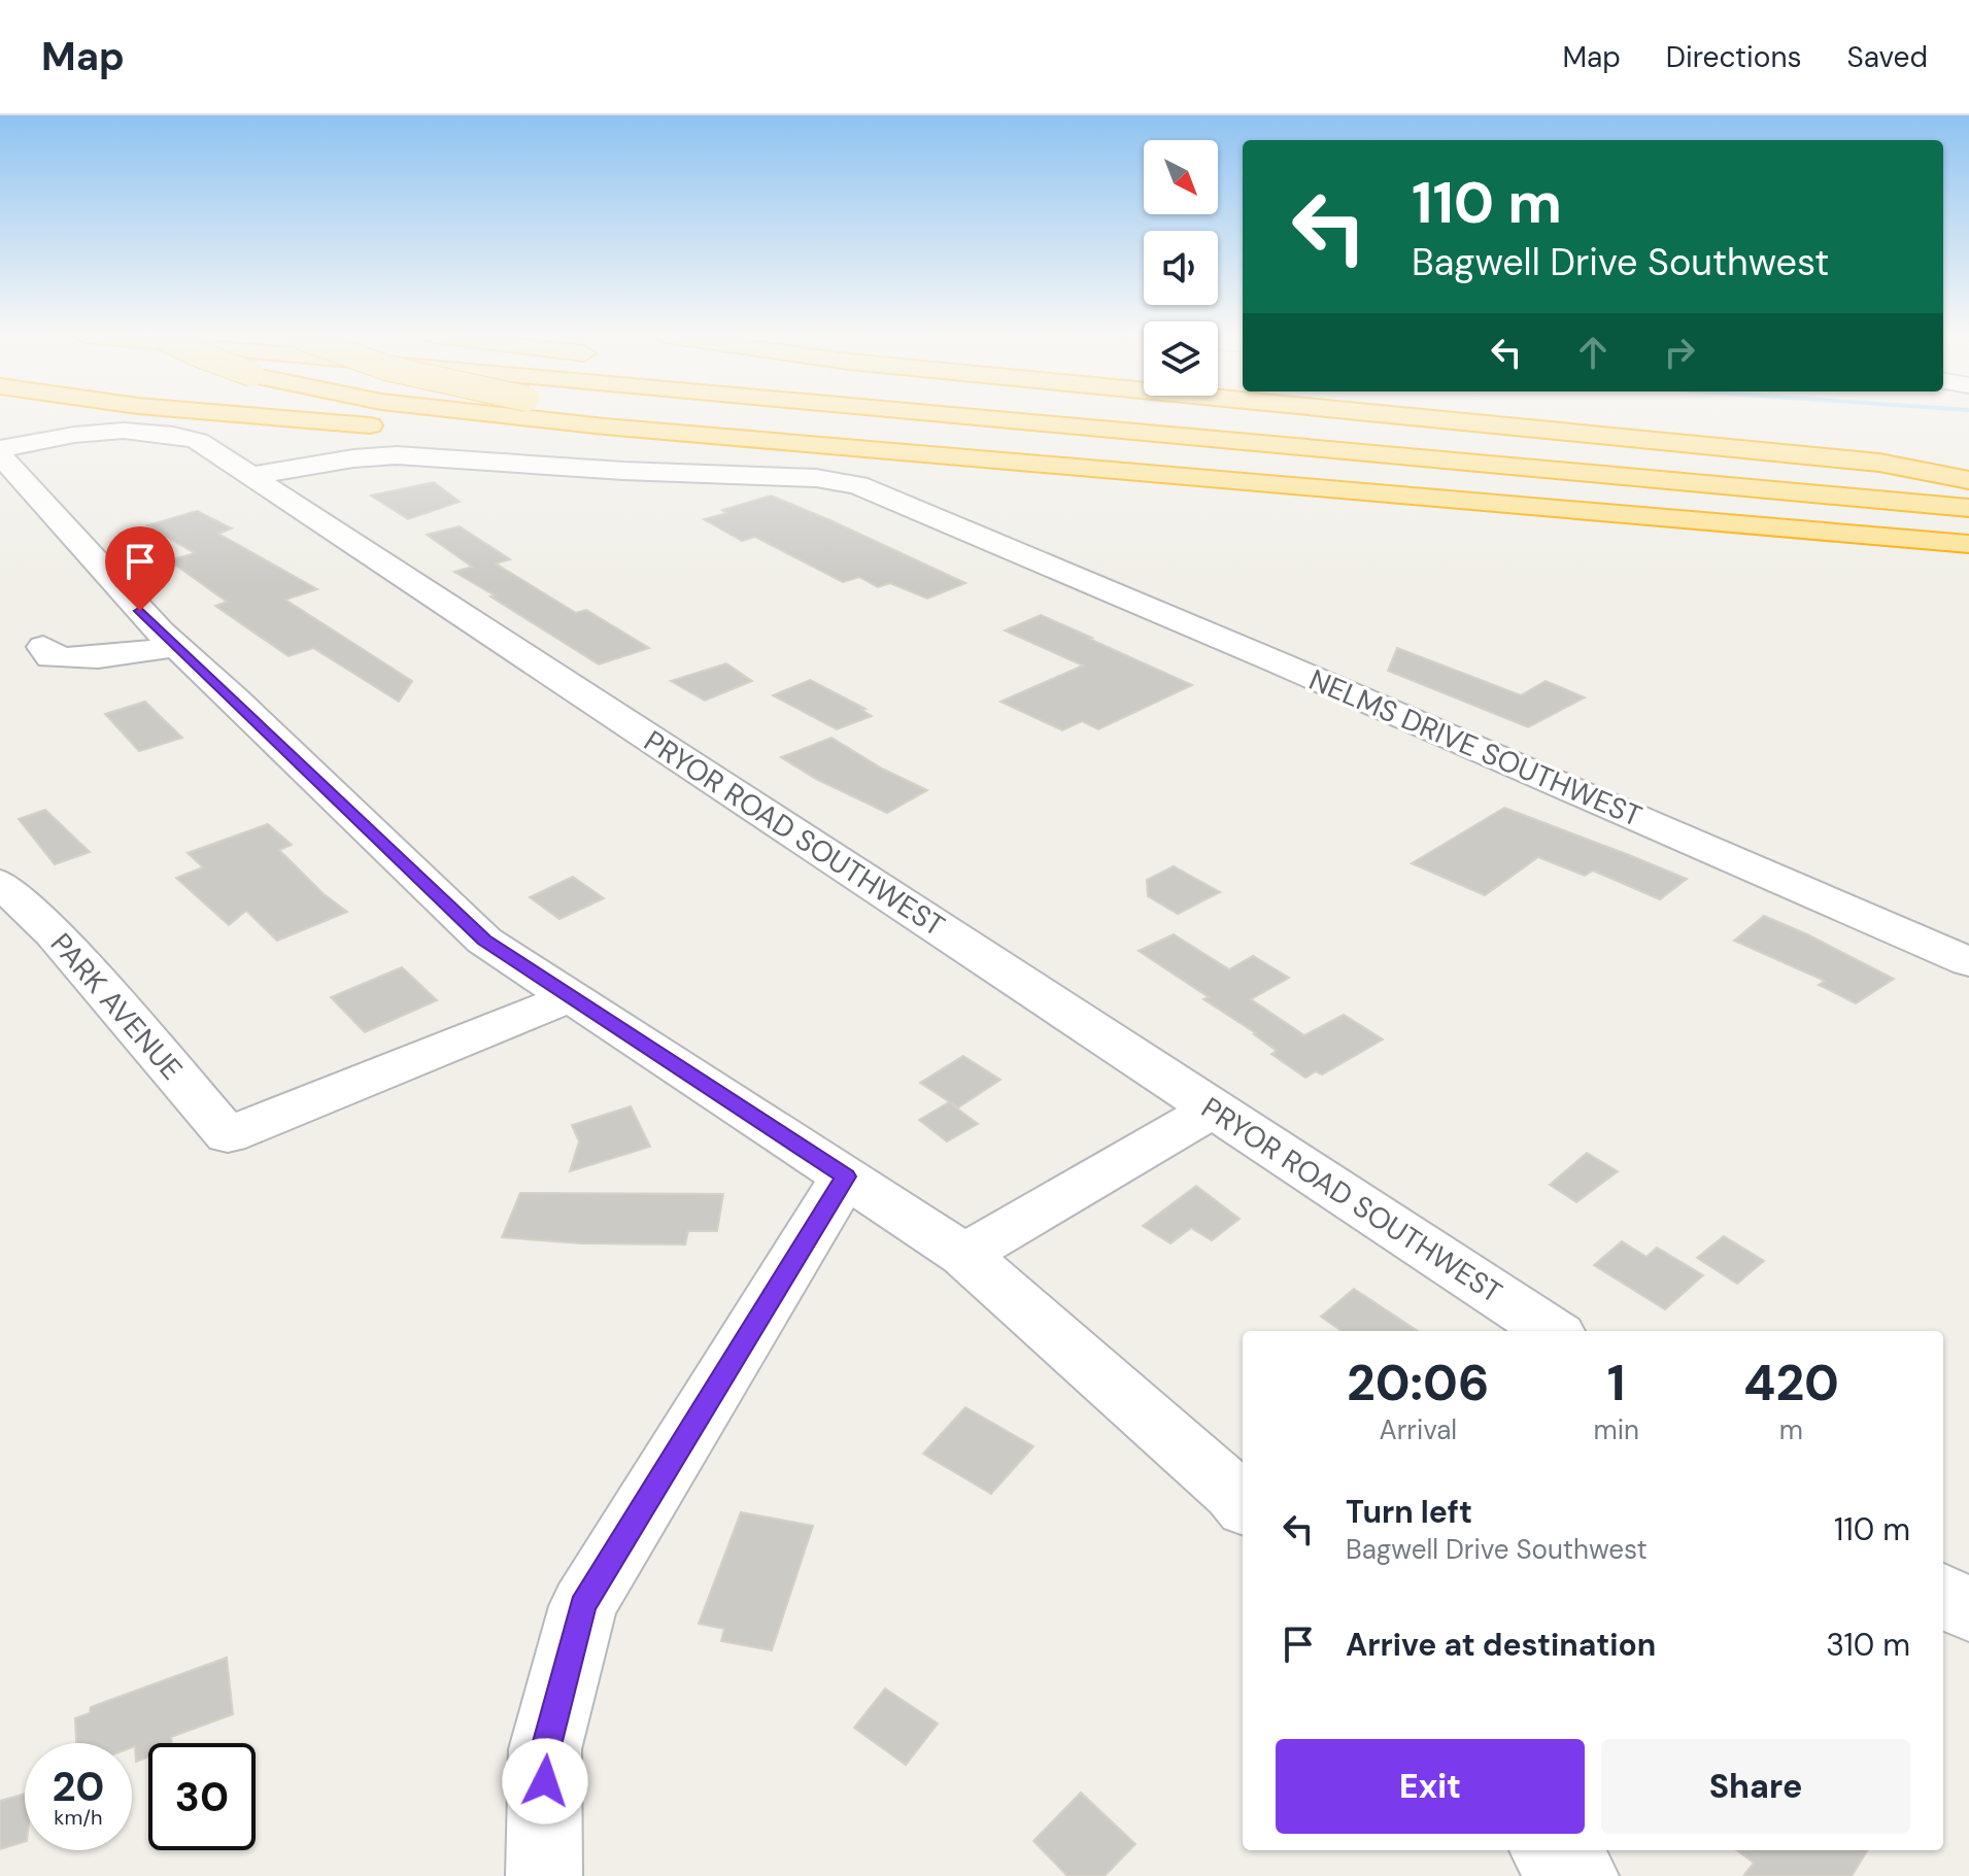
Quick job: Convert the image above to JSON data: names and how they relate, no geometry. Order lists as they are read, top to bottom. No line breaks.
{"streets":{"street":["NELMS DRIVE SOUTHWEST","PRYOR ROAD SOUTHWEST","PARK AVENUE"]},"crossings":[["NELMS DRIVE SOUTHWEST","PRYOR ROAD SOUTHWEST"]],"north":"bottom right","page":{"header":"Map","nav":["Map","Directions","Saved"],"turn":["110 m","Bagwell Drive Southwest"],"eta":["20:06","Arrival","1","min","420","m"],"list":[{"name":"Turn left","note":"Bagwell Drive Southwest","value":"110 m"},{"name":"Arrive at destination","value":"310 m"}],"buttons":["Exit","Share"],"speed":"20 km/h","limit":"30"}}
